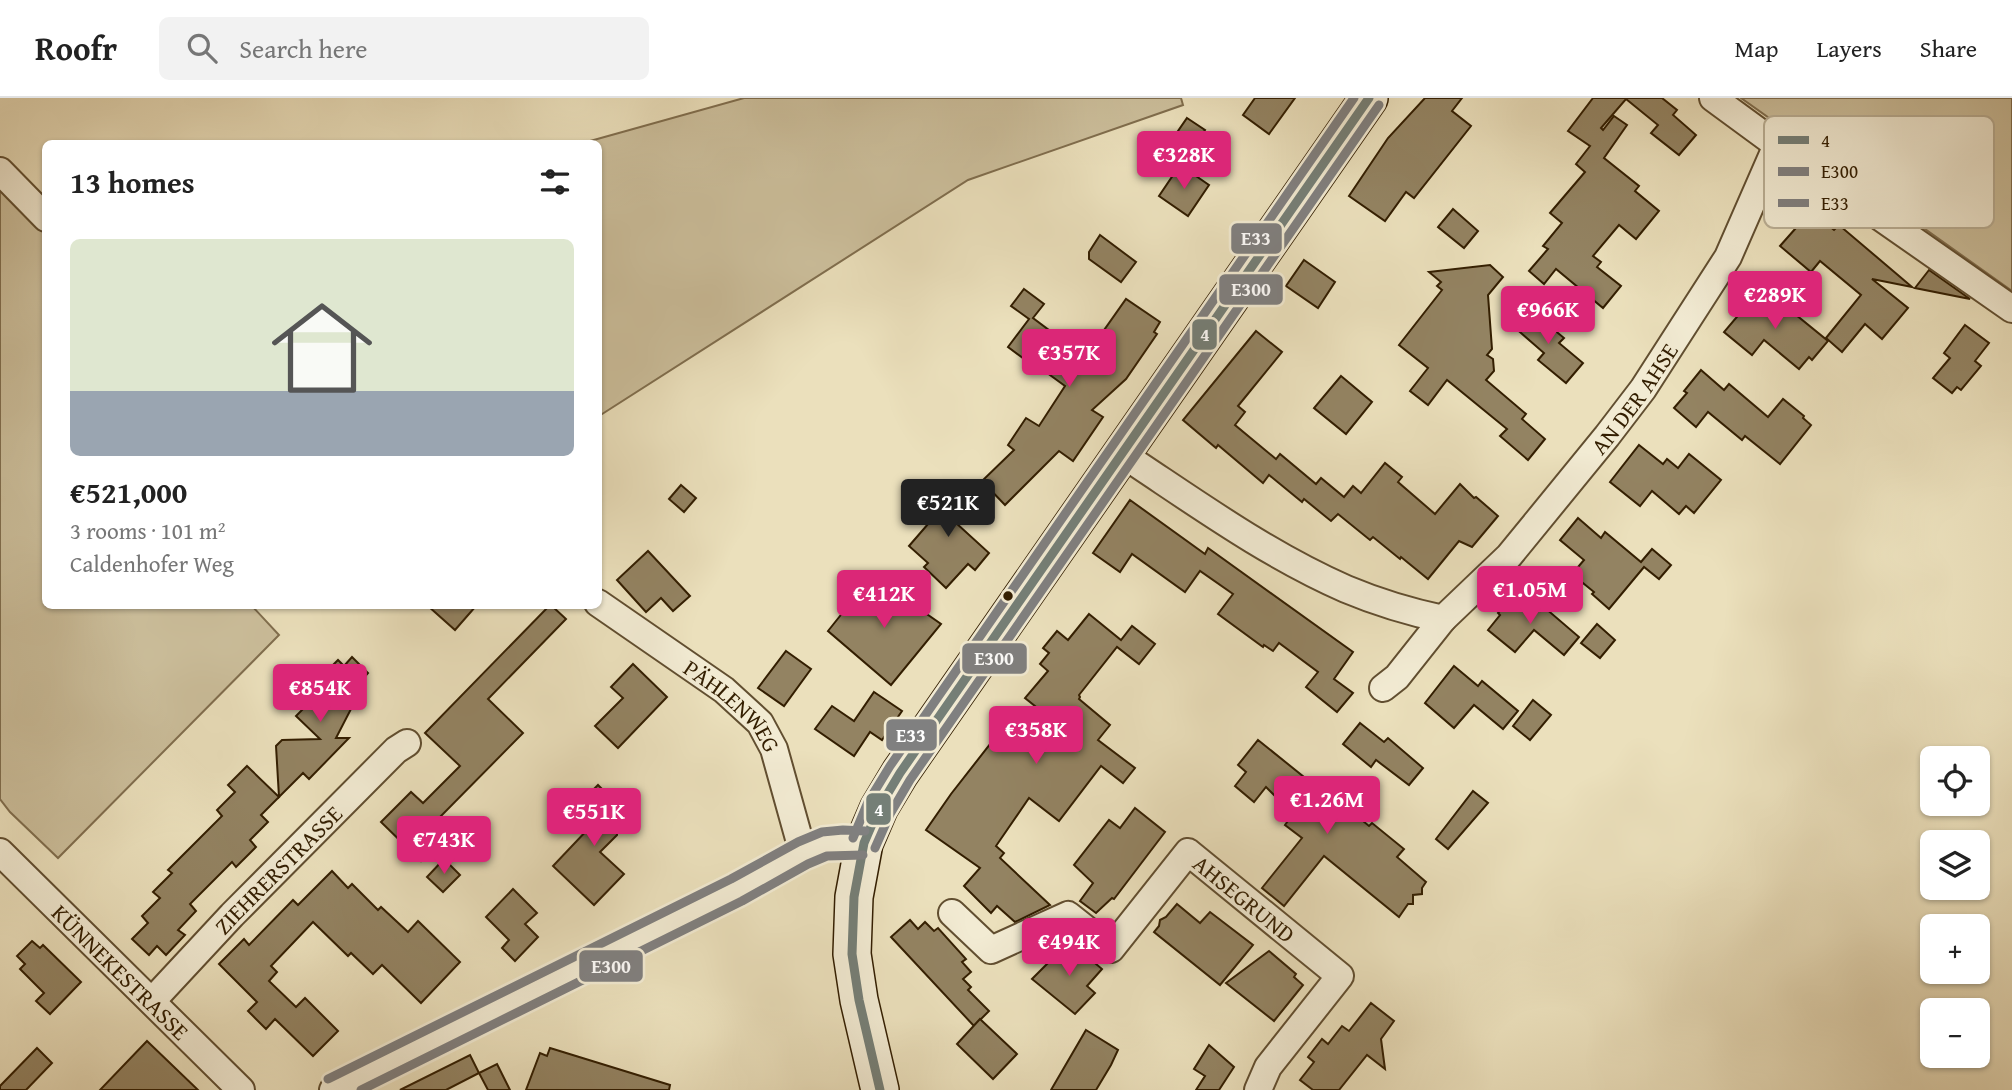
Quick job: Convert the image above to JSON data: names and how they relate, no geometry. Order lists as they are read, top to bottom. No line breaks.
{"streets":{"street":["AN DER AHSE","PÄHLENWEG","ZIEHRERSTRASSE","AHSEGRUND","KÜNNEKESTRASSE"]},"crossings":[["ZIEHRERSTRASSE","KÜNNEKESTRASSE"]],"lines":["transit line 4","transit line E33","transit line E300"],"legend":["4","E300","E33"],"page":{"header":"Roofr","search":"Search here","nav":["Map","Layers","Share"],"price":["€328K","€289K","€966K","€357K","€521K","€1.05M","€412K","€854K","€358K","€1.26M","€551K","€743K","€494K"],"heading":"13 homes","list":[{"name":"€521,000","note":"3 rooms · 101 m² · Caldenhofer Weg"}],"map_buttons":["+","−"]}}
